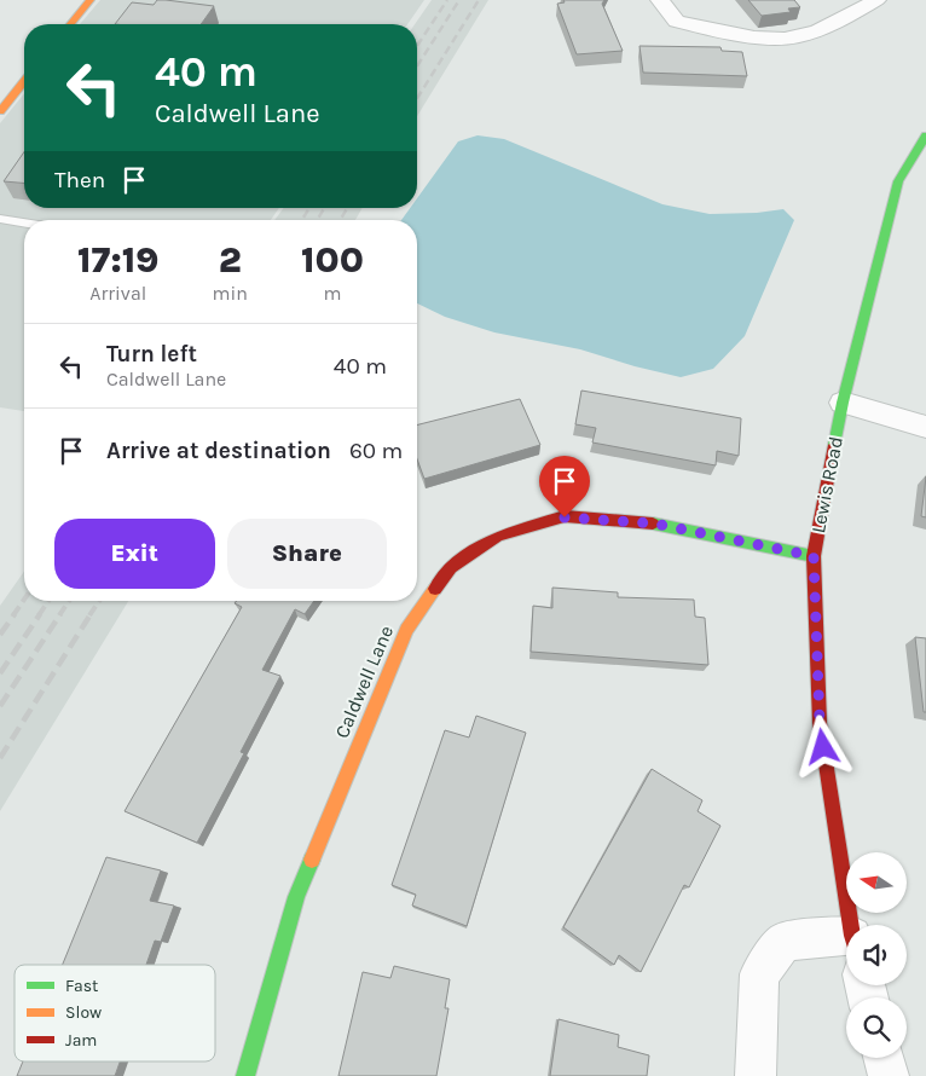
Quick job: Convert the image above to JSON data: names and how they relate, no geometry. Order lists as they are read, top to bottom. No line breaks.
{"streets":{"street":["Lewis Road","Caldwell Lane"]},"crossings":[["Lewis Road","Caldwell Lane"]],"legend":["Fast","Slow","Jam"],"north":"left","page":{"turn":["40 m","Caldwell Lane"],"then":"Then","eta":["17:19","Arrival","2","min","100","m"],"list":[{"name":"Turn left","note":"Caldwell Lane","value":"40 m"},{"name":"Arrive at destination","value":"60 m"}],"buttons":["Exit","Share"]}}
